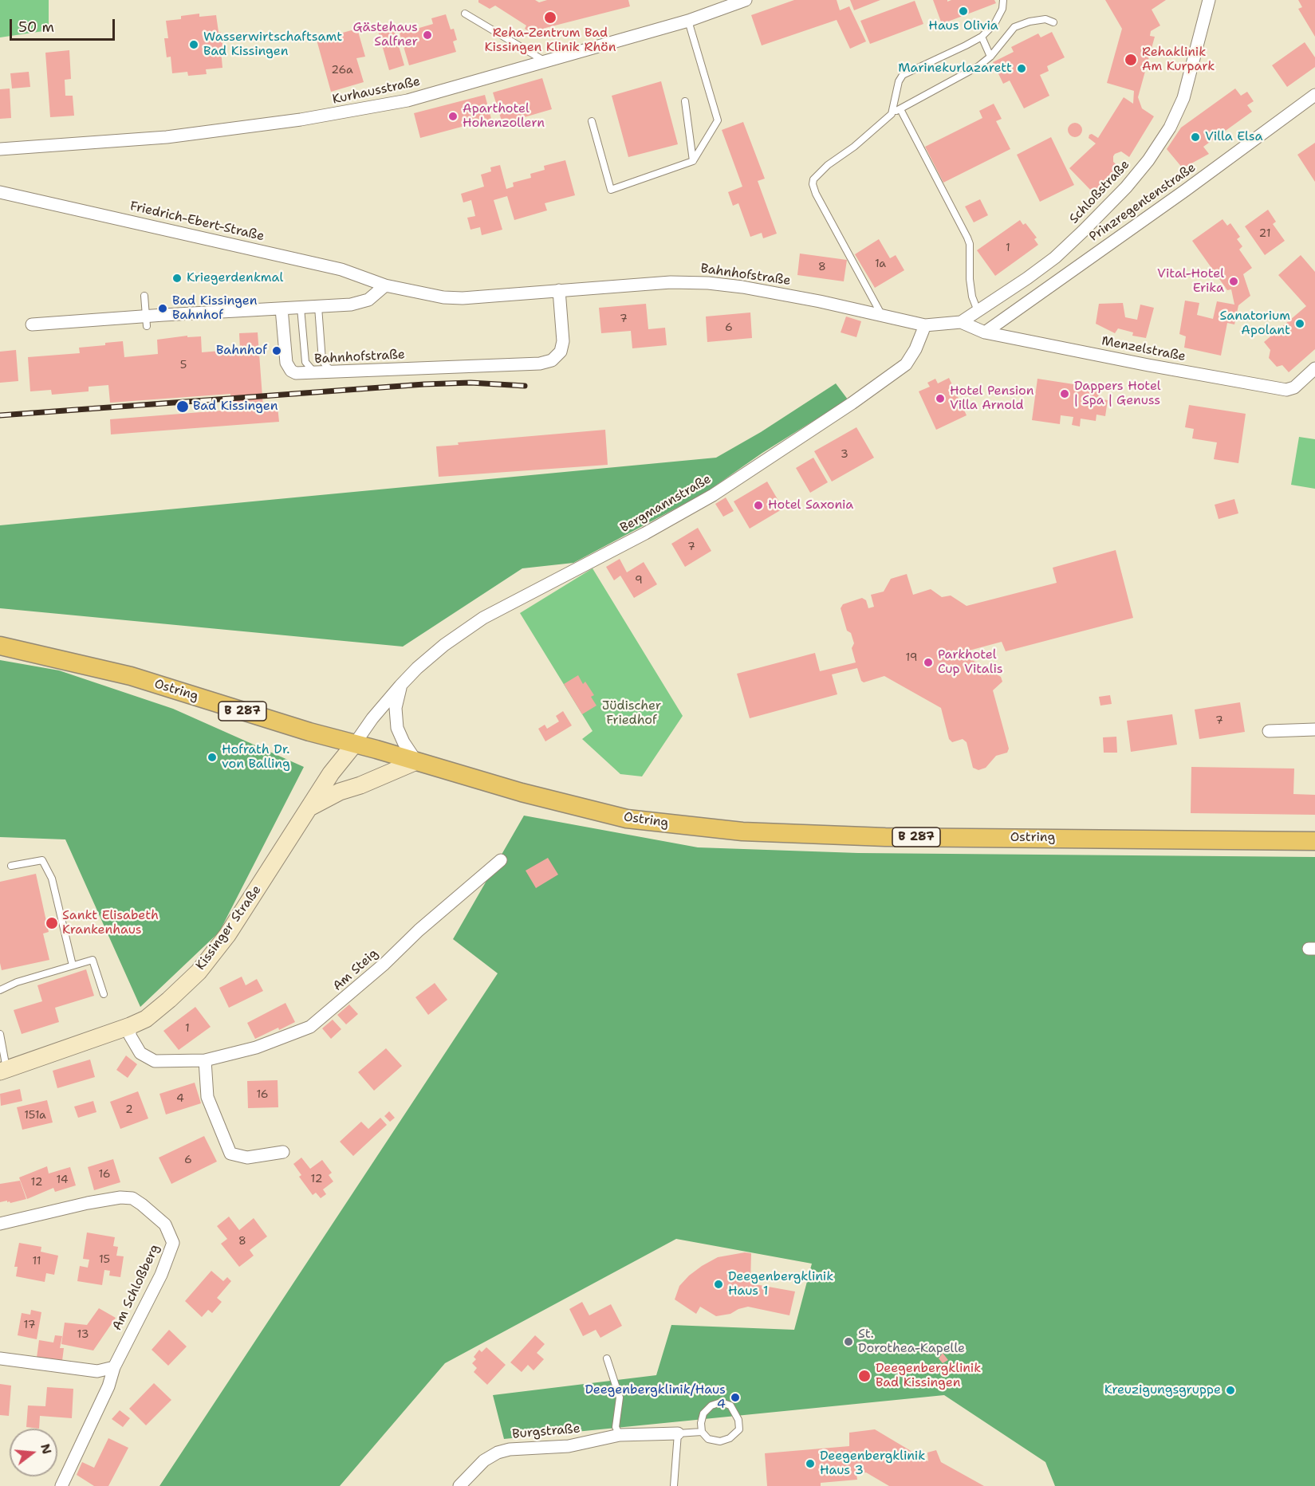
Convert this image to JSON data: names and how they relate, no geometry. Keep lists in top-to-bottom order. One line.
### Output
{"streets":{"main road":["Ostring","B 287"],"street":["Kurhausstraße","Schloßstraße","Prinzregentenstraße","Friedrich-Ebert-Straße","Bahnhofstraße","Menzelstraße","Bergmannstraße","Kissinger Straße","Am Steig","Am Schloßberg","Burgstraße"]},"crossings":[["Schloßstraße","Bahnhofstraße"],["Schloßstraße","Menzelstraße"],["Schloßstraße","Bergmannstraße"],["Prinzregentenstraße","Menzelstraße"],["Friedrich-Ebert-Straße","Bahnhofstraße"],["Bahnhofstraße","Bergmannstraße"],["Bergmannstraße","Ostring"],["Bergmannstraße","Kissinger Straße"],["Ostring","Kissinger Straße"],["Kissinger Straße","Am Steig"]],"parks":["Jüdischer Friedhof"],"places":["Haus Olivia","Reha-Zentrum Bad Kissingen Klinik Rhön","Gästehaus Salfner","Wasserwirtschaftsamt Bad Kissingen","Rehaklinik Am Kurpark","Marinekurlazarett","Aparthotel Hohenzollern","Villa Elsa","Kriegerdenkmal","Vital-Hotel Erika","Bad Kissingen Bahnhof","Sanatorium Apolant","Bahnhof","Dappers Hotel | Spa | Genuss","Hotel Pension Villa Arnold","Bad Kissingen","Hotel Saxonia","Parkhotel Cup Vitalis","Hofrath Dr. von Balling","Sankt Elisabeth Krankenhaus","Deegenbergklinik Haus 1","St. Dorothea-Kapelle","Deegenbergklinik Bad Kissingen","Kreuzigungsgruppe","Deegenbergklinik/Haus 4","Deegenbergklinik Haus 3"],"house_numbers":["26a","21","1","1a","8","7","6","5","3","7","9","19","7","1","16","4","2","151a","6","16","12","14","12","8","15","11","17","13"],"scale_bar":"50 m","north":"right"}
